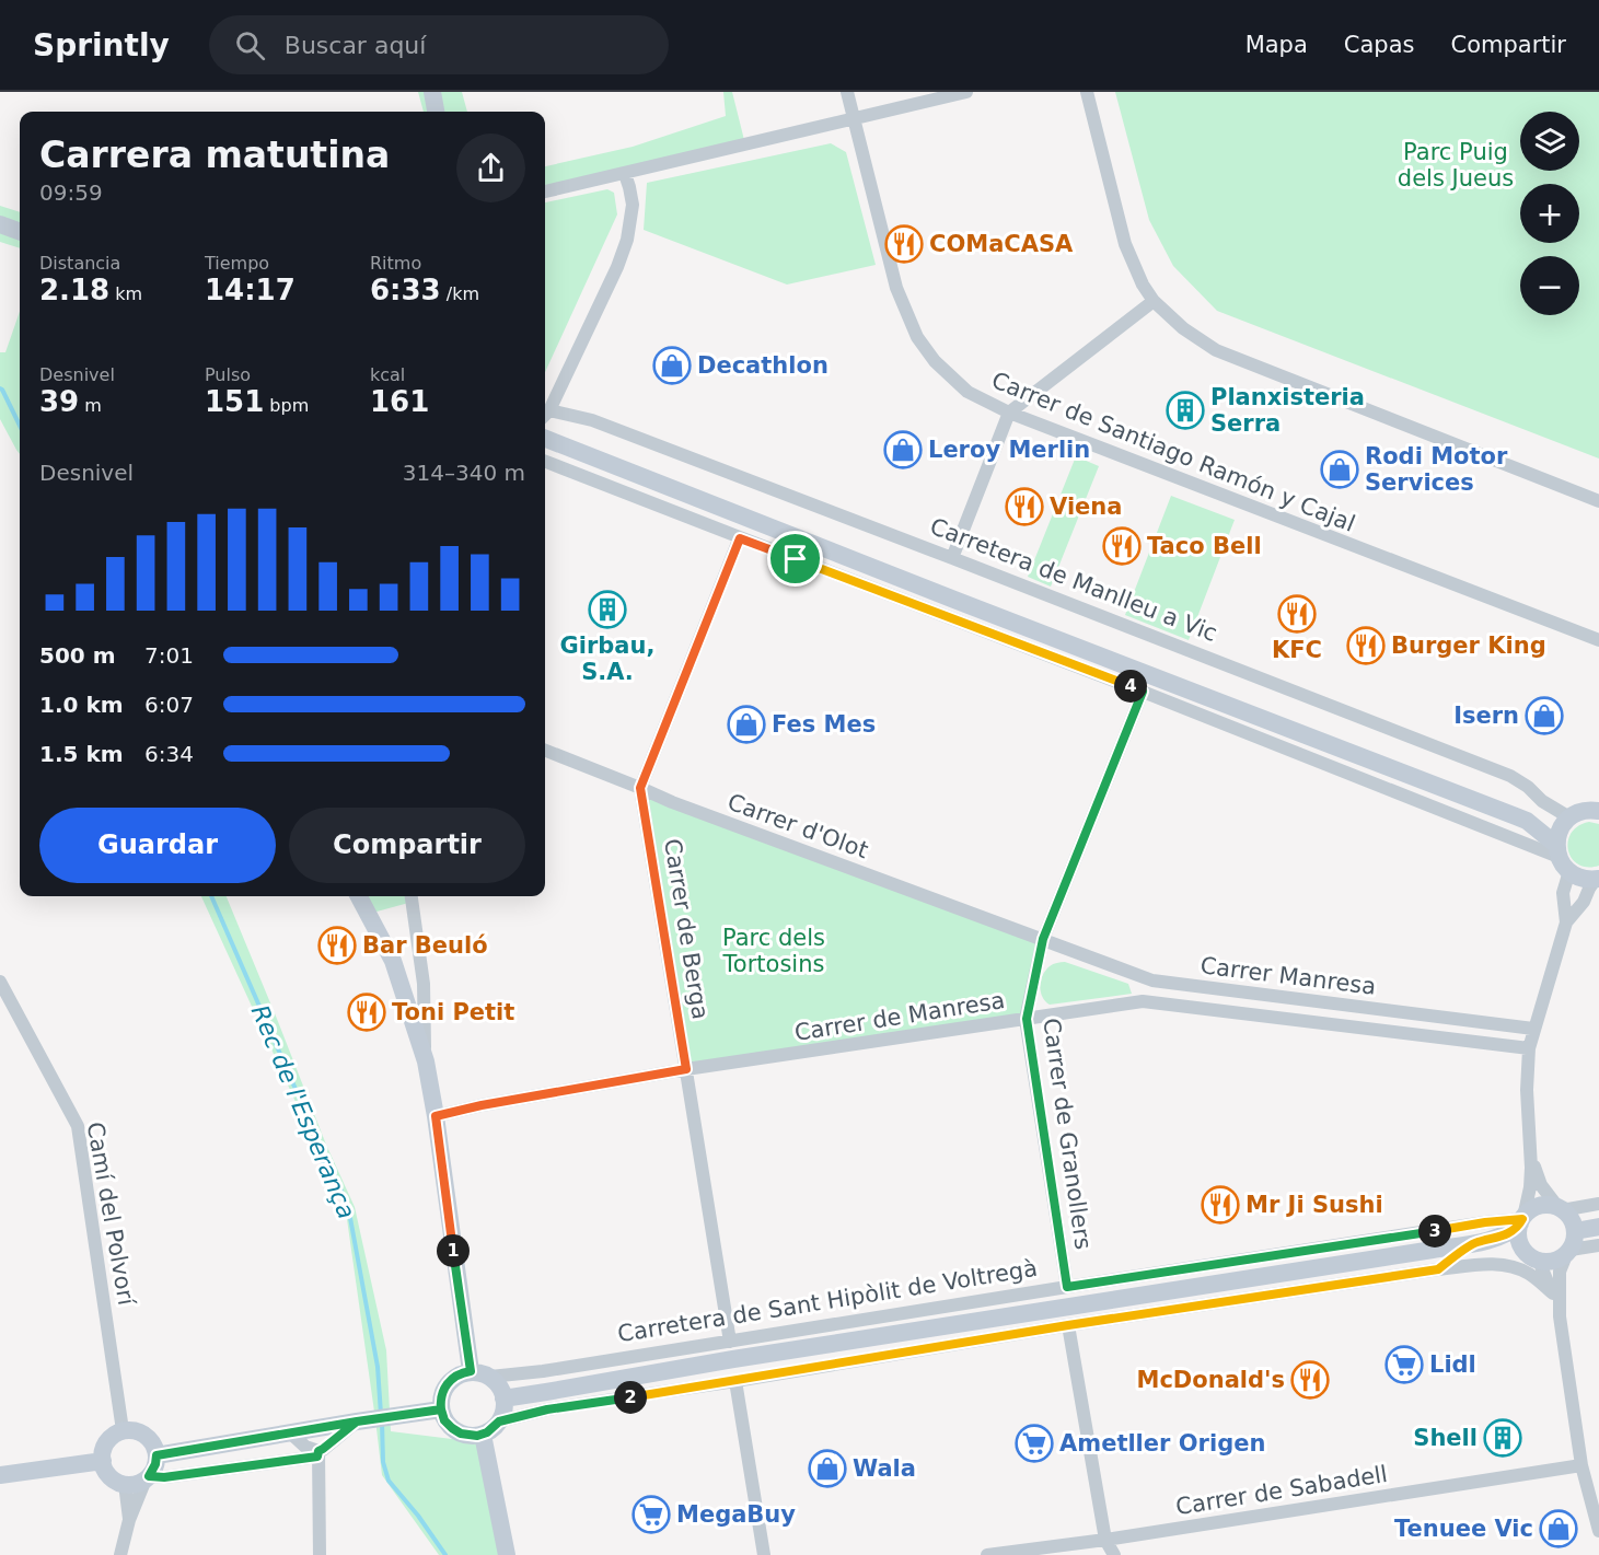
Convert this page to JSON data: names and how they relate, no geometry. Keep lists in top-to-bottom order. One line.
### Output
{"streets":{"street":["Carrer de Santiago Ramón y Cajal","Carretera de Manlleu a Vic","Carrer d'Olot","Carrer de Berga","Carrer Manresa","Carrer de Manresa","Carrer de Granollers","Camí del Polvorí","Carretera de Sant Hipòlit de Voltregà","Carrer de Sabadell"]},"crossings":[["Carrer d'Olot","Carrer de Berga"],["Carrer d'Olot","Carrer Manresa"],["Carrer d'Olot","Carrer de Granollers"],["Carrer de Berga","Carrer de Manresa"],["Carrer de Berga","Carretera de Sant Hipòlit de Voltregà"],["Carrer Manresa","Carrer de Granollers"],["Carrer de Manresa","Carrer de Granollers"],["Carrer de Granollers","Carretera de Sant Hipòlit de Voltregà"]],"water":["Rec de l'Esperança"],"parks":["Parc Puig dels Jueus","Parc dels Tortosins"],"places":{"restaurant":["COMaCASA","Viena","Taco Bell","KFC","Burger King","Bar Beuló","Toni Petit","Mr Ji Sushi","McDonald's"],"shop":["Decathlon","Leroy Merlin","Rodi Motor Services","Isern","Fes Mes","Wala","Tenuee Vic"],"building":["Planxisteria Serra","Girbau, S.A.","Shell"],"supermarket":["Lidl","Ametller Origen","MegaBuy"]},"page":{"header":"Sprintly","search":"Buscar aquí","nav":["Mapa","Capas","Compartir"],"map_buttons":["+","−"],"heading":["Carrera matutina","09:59"],"stats":[["Distancia","2.18 km"],["Tiempo","14:17"],["Ritmo","6:33 /km"],["Desnivel","39 m"],["Pulso","151 bpm"],["kcal","161"]],"chart":["Desnivel","314–340 m"],"list":[{"name":"500 m","note":"7:01"},{"name":"1.0 km","note":"6:07"},{"name":"1.5 km","note":"6:34"}],"pins":["4","3","1","2"],"buttons":["Guardar","Compartir"]}}
